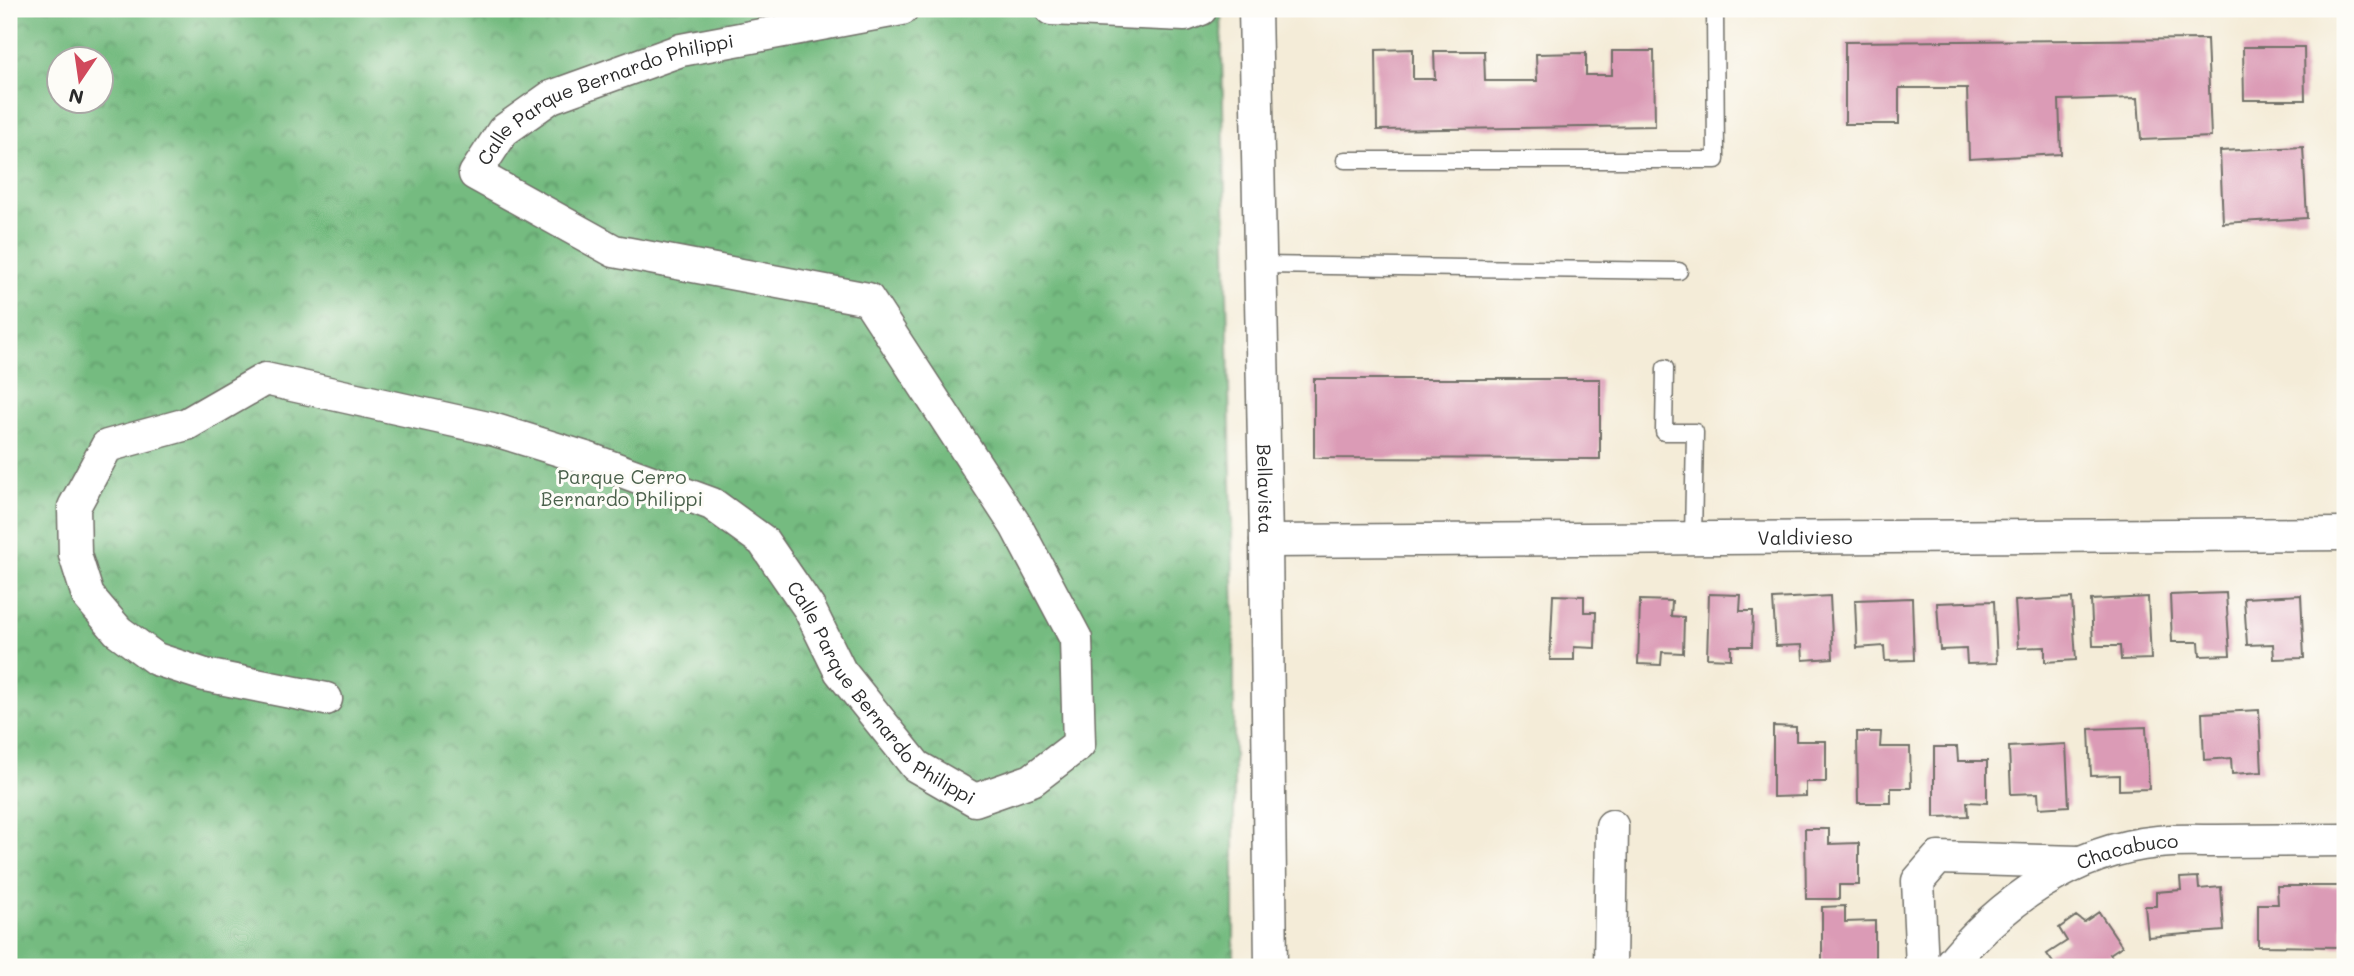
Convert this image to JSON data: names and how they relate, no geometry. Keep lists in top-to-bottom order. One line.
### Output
{"streets":{"street":["Calle Parque Bernardo Philippi","Bellavista","Valdivieso","Chacabuco"]},"crossings":[["Bellavista","Valdivieso"]],"parks":["Parque Cerro Bernardo Philippi"],"north":"bottom"}
